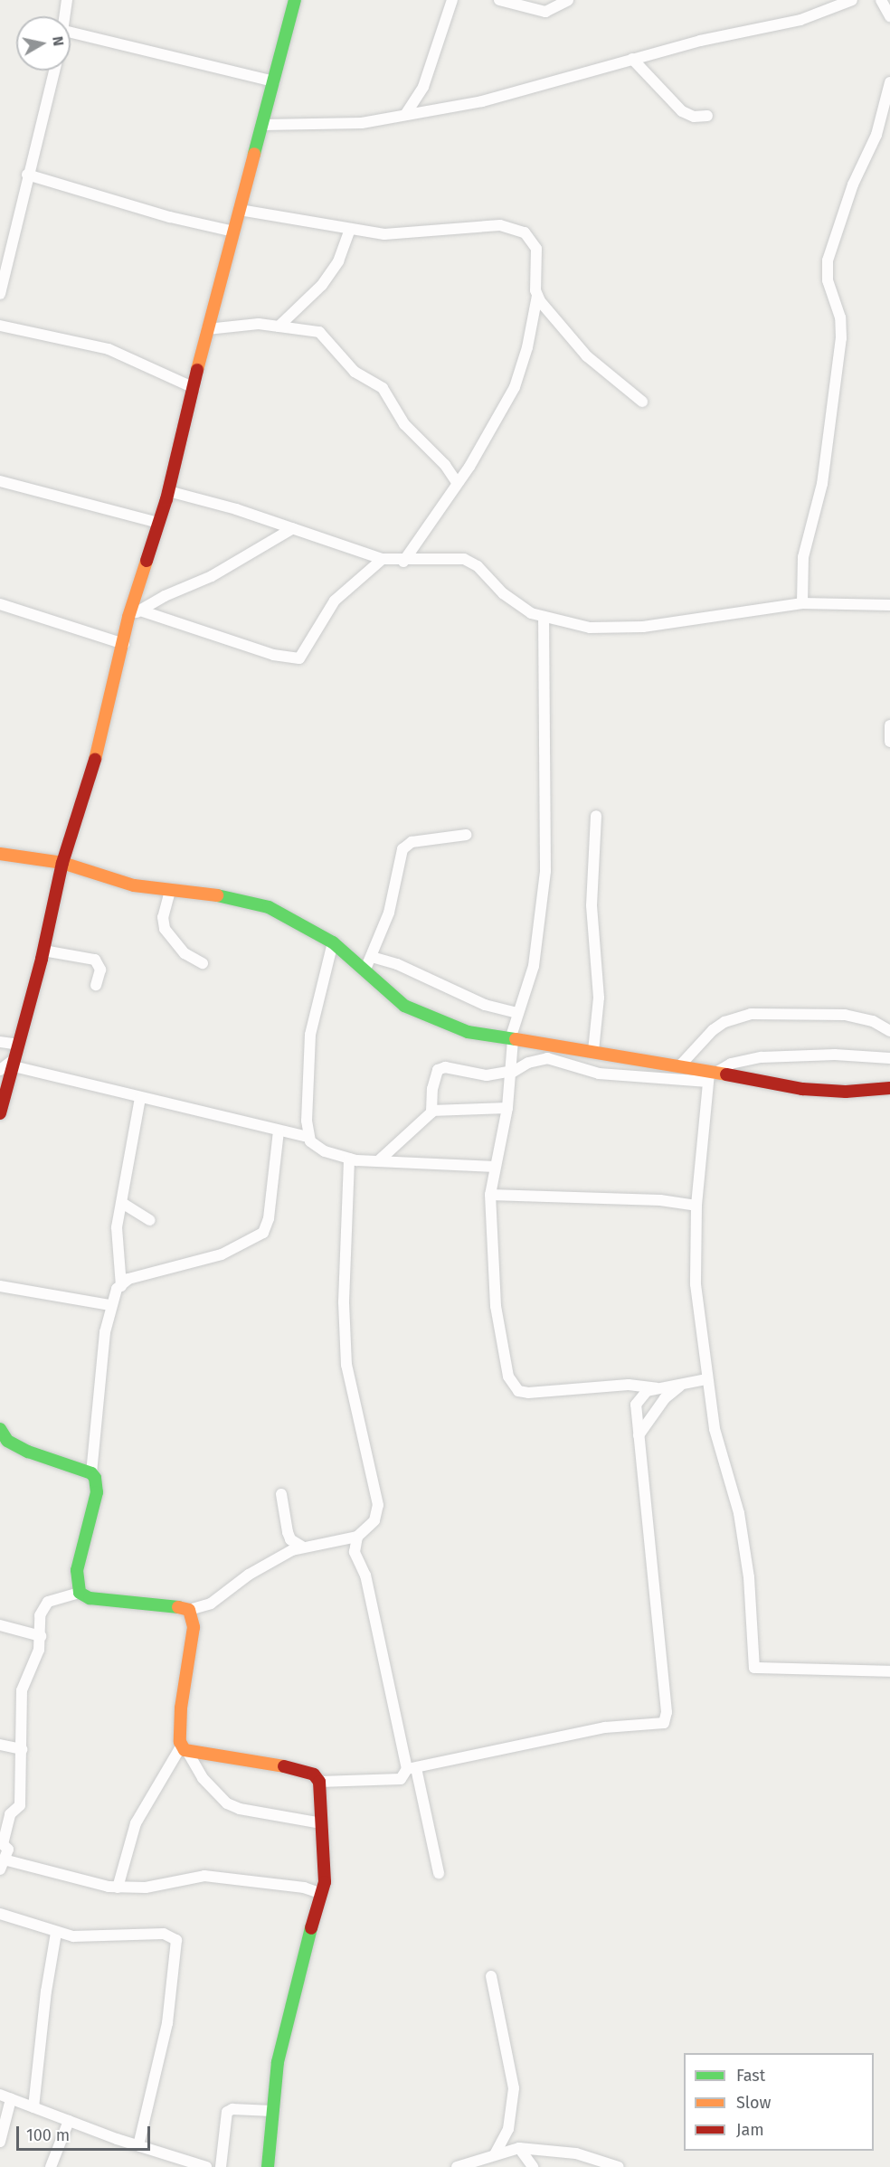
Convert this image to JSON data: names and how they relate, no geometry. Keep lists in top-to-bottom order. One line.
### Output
{"legend":["Fast","Slow","Jam"],"scale_bar":"100 m","north":"right"}
